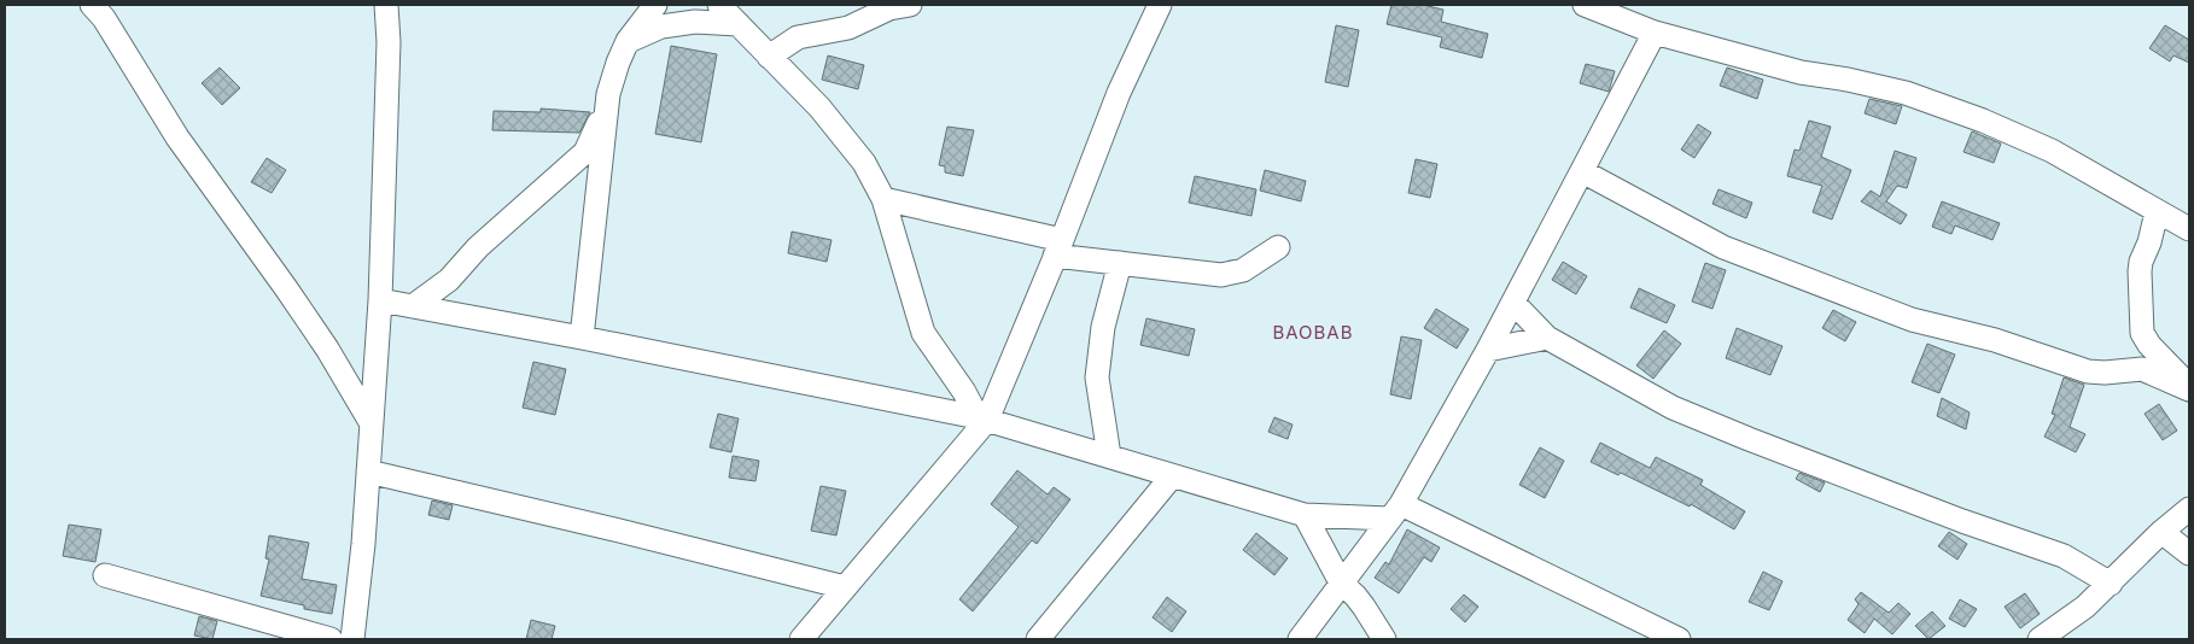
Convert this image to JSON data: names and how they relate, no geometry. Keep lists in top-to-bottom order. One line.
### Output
{"districts":["BAOBAB"]}
